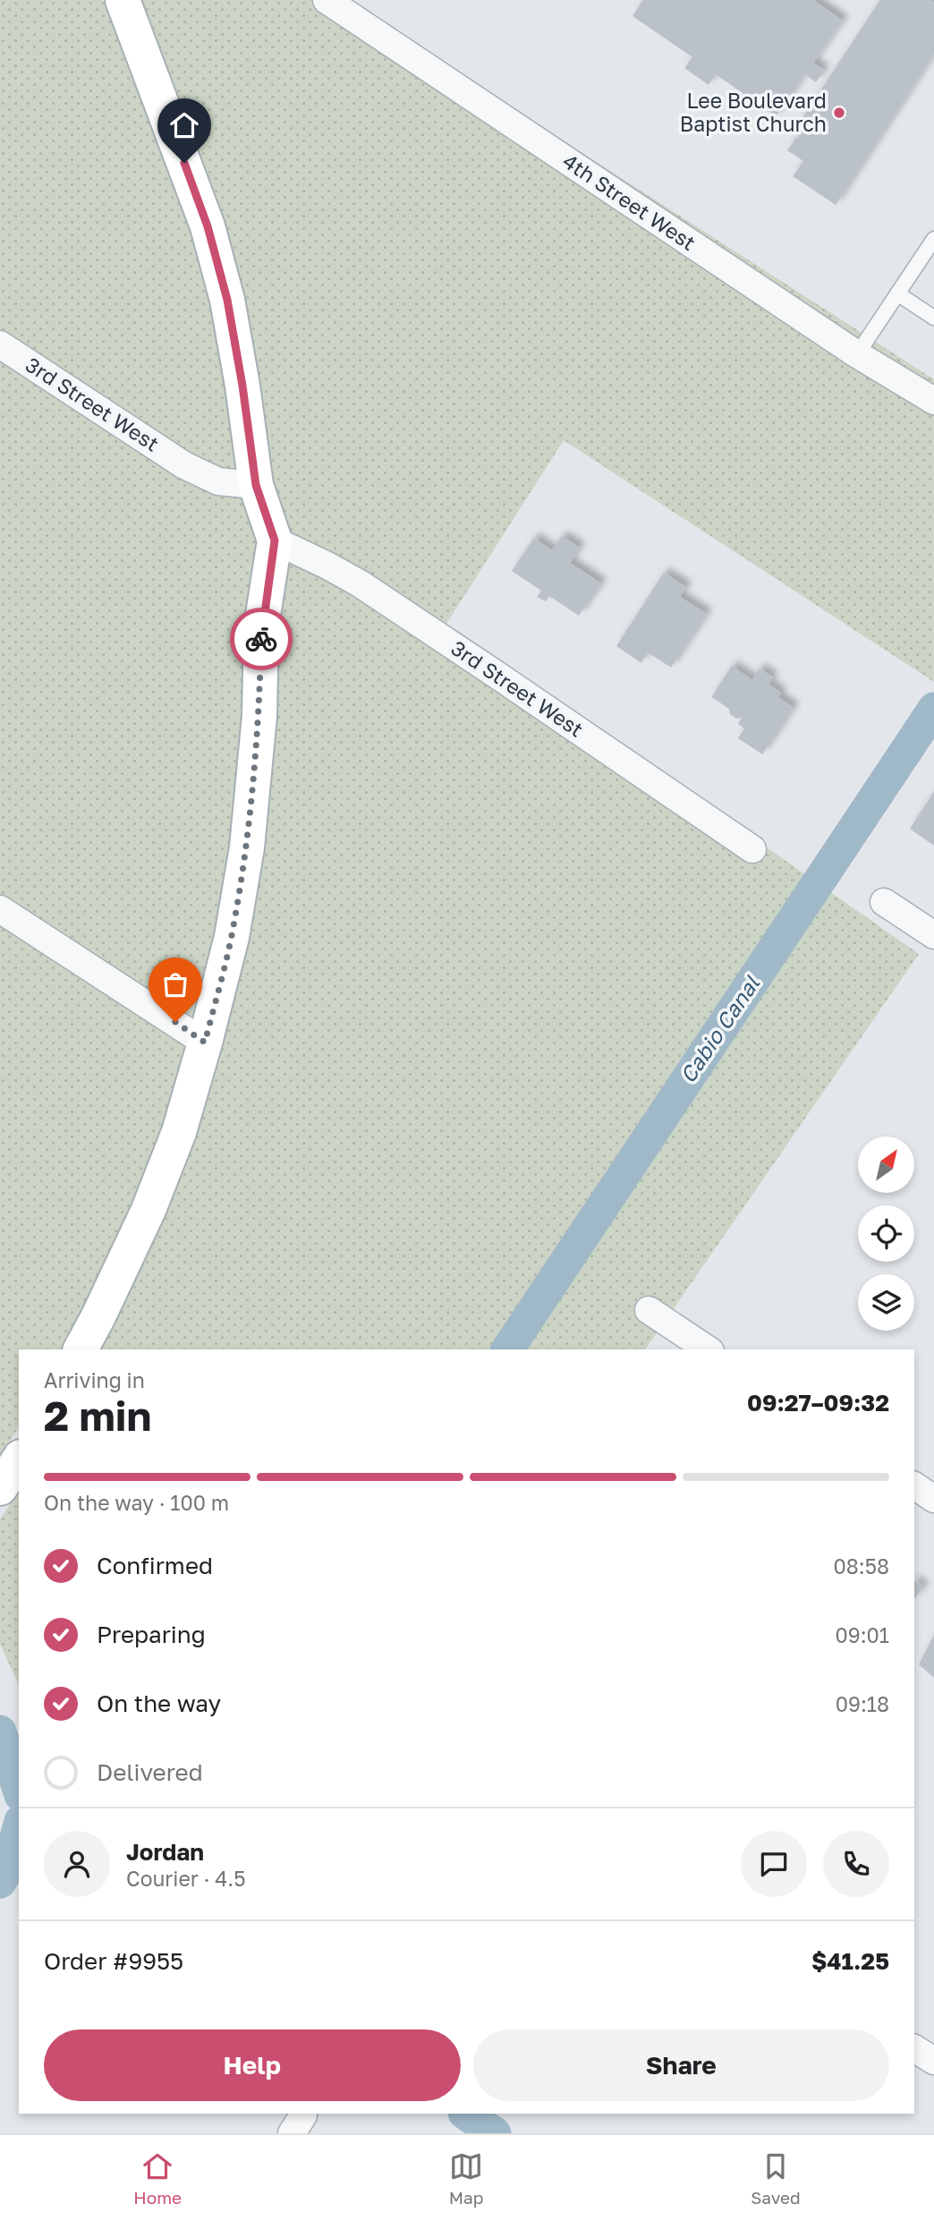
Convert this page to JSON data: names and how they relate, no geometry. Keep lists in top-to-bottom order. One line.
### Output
{"streets":{"street":["4th Street West","3rd Street West"]},"water":["Cabio Canal"],"places":["Lee Boulevard Baptist Church"],"north":"top right","page":{"heading":["2 min","Arriving in","09:27–09:32"],"panel":["Jordan","Courier · 4.5","Order #9955","$41.25"],"bar":"On the way · 100 m","list":[["Confirmed","08:58"],["Preparing","09:01"],["On the way","09:18"],"Delivered"],"buttons":["Help","Share"],"tabs":["Home","Map","Saved"]}}
